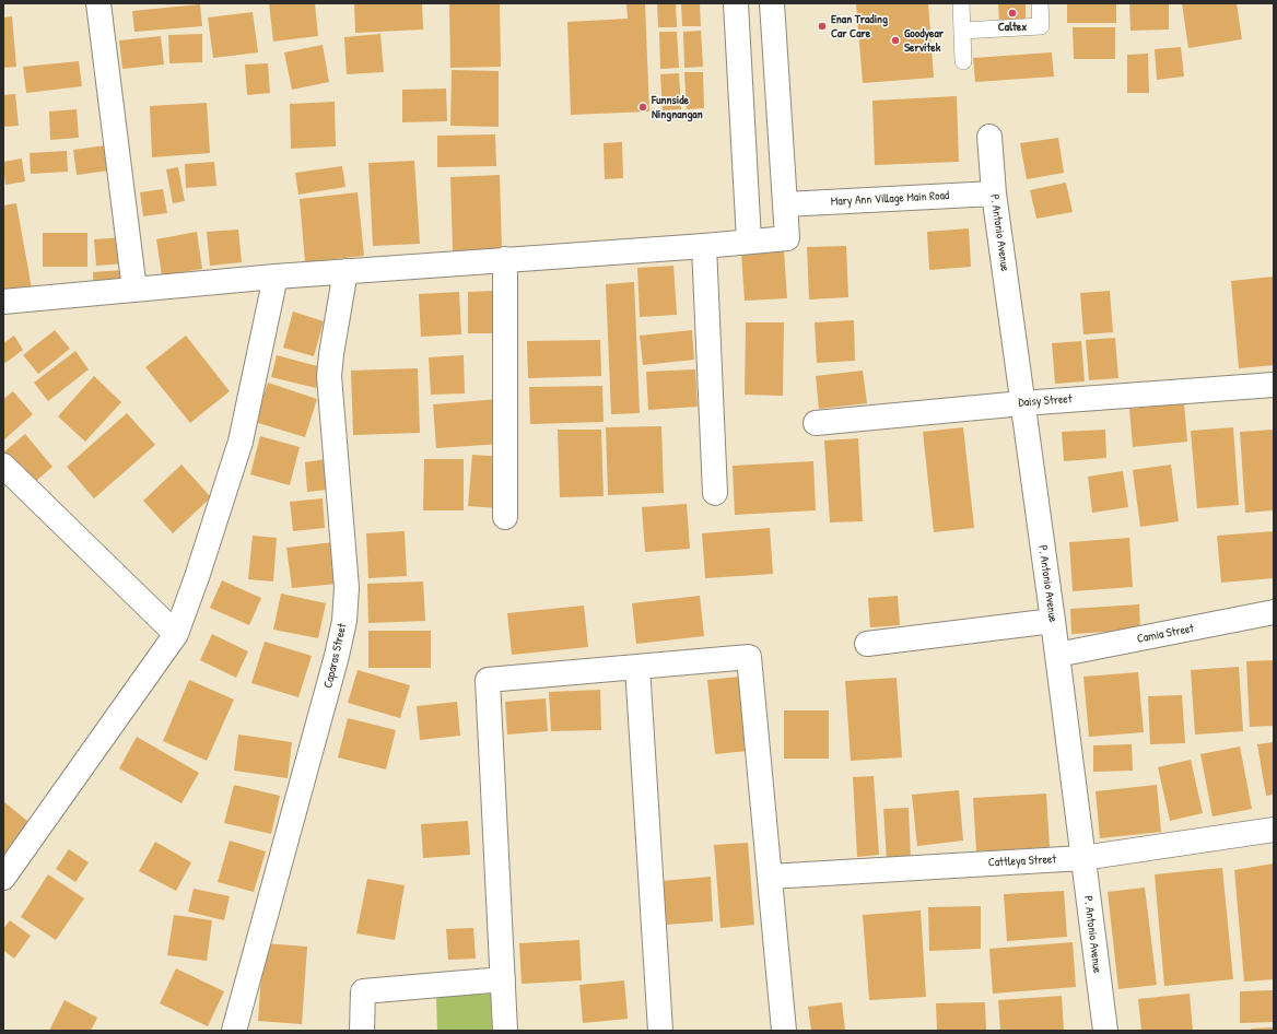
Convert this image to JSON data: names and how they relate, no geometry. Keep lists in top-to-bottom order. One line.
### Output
{"streets":{"street":["Mary Ann Village Main Road","P. Antonio Avenue","Daisy Street","Camia Street","Caparas Street","Cattleya Street"]},"crossings":[["Mary Ann Village Main Road","P. Antonio Avenue"],["P. Antonio Avenue","Daisy Street"],["P. Antonio Avenue","Camia Street"],["P. Antonio Avenue","Cattleya Street"]],"places":["Caltex","Enan Trading Car Care","Goodyear Servitek","Funnside Ningnangan"]}
